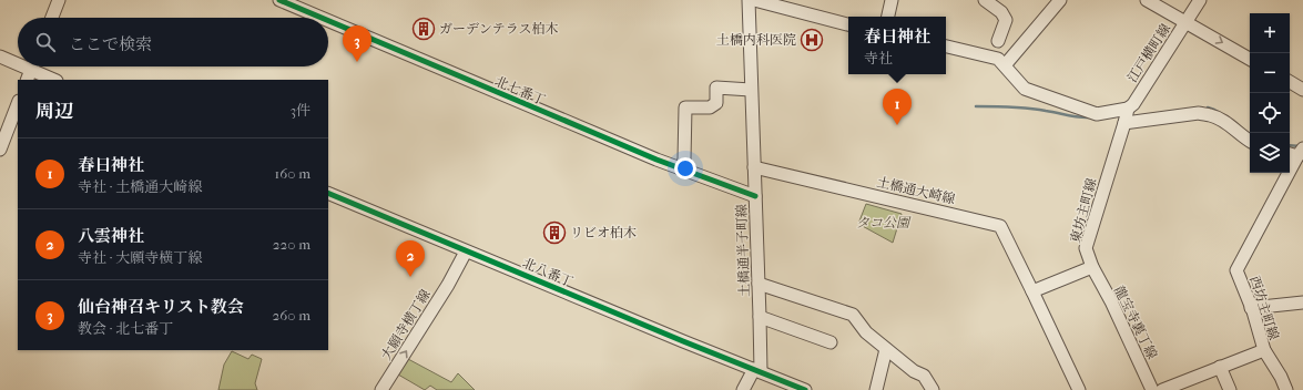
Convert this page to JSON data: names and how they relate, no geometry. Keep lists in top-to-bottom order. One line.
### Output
{"streets":{"street":["江戸横町線","北七番丁","土橋通大崎線","東坊主町線","土橋通半子町線","北八番丁","西坊主町線","龍宝寺裏丁線","大願寺横丁線"]},"crossings":[["江戸横町線","東坊主町線"],["北七番丁","土橋通半子町線"],["土橋通大崎線","土橋通半子町線"],["東坊主町線","龍宝寺裏丁線"],["土橋通半子町線","北八番丁"],["北八番丁","大願寺横丁線"]],"one_way":["大願寺横丁線"],"parks":["タコ公園"],"places":{"building":["ガーデンテラス柏木","リビオ柏木"],"hospital":["土橋内科医院"]},"page":{"map_buttons":["+","−"],"popup":["春日神社","寺社"],"search":"ここで検索","pins":["3","1","2"],"heading":["周辺","3件"],"list":[{"mark":"1","name":"春日神社","note":"寺社 · 土橋通大崎線","value":"160 m"},{"mark":"2","name":"八雲神社","note":"寺社 · 大願寺横丁線","value":"220 m"},{"mark":"3","name":"仙台神召キリスト教会","note":"教会 · 北七番丁","value":"260 m"}]}}
